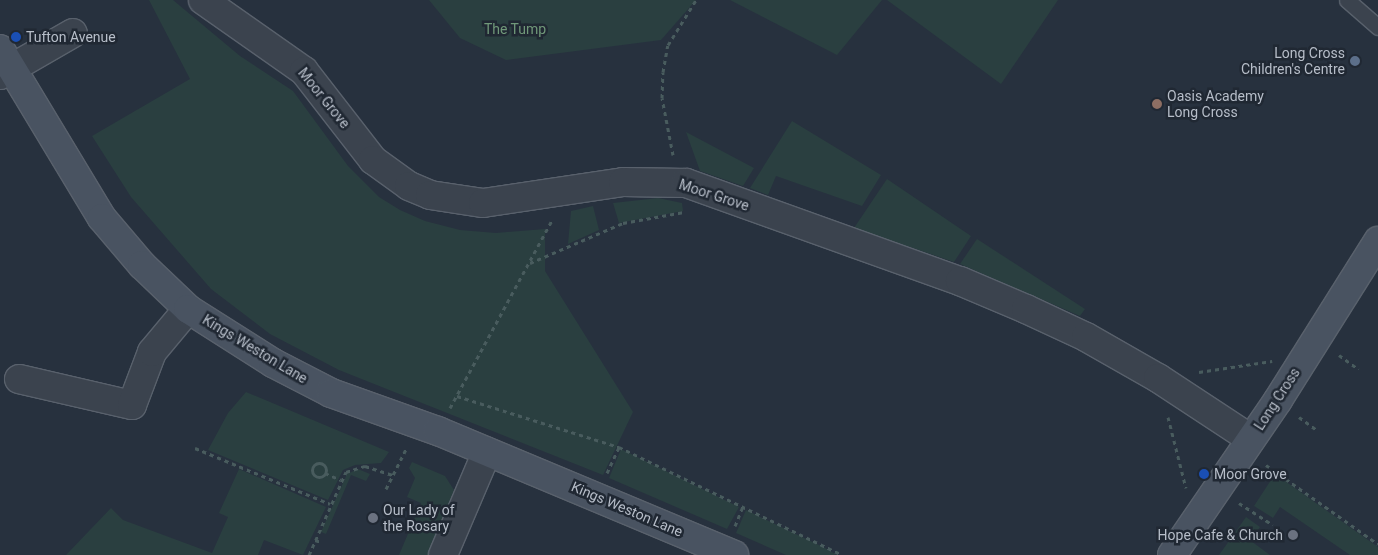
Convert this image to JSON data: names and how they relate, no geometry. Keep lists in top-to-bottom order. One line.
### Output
{"streets":{"street":["Moor Grove","Kings Weston Lane","Long Cross"]},"crossings":[["Moor Grove","Long Cross"]],"parks":["The Tump"],"places":["Tufton Avenue","Long Cross Children's Centre","Oasis Academy Long Cross","Moor Grove","Our Lady of the Rosary","Hope Cafe & Church"]}
